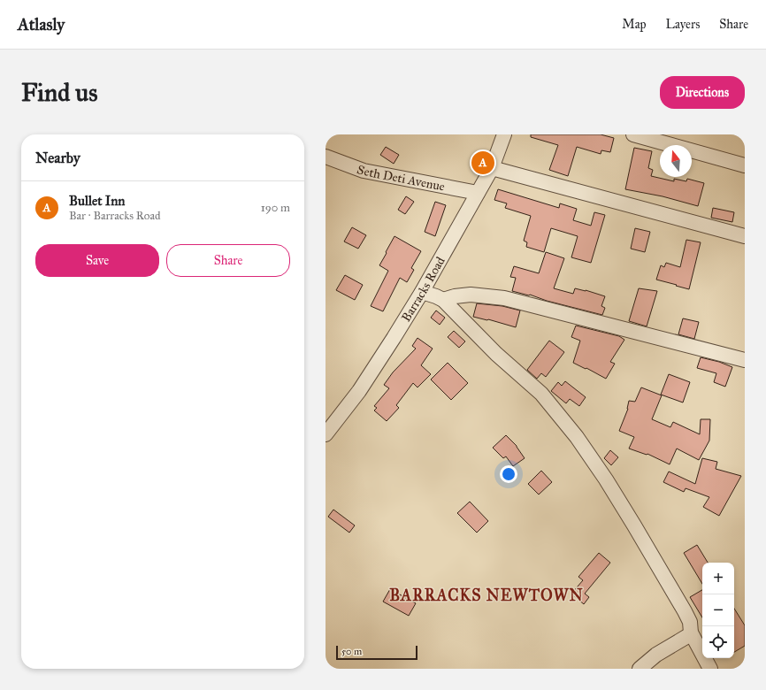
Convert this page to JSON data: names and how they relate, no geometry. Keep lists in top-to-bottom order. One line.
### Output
{"streets":{"street":["Seth Deti Avenue","Barracks Road"]},"crossings":[["Seth Deti Avenue","Barracks Road"]],"districts":["BARRACKS NEWTOWN"],"scale_bar":"50 m","north":"top","page":{"header":"Atlasly","nav":["Map","Layers","Share"],"buttons":["Directions",["Save","Share"]],"title":"Find us","heading":"Nearby","pins":"A","list":[{"mark":"A","name":"Bullet Inn","note":"Bar · Barracks Road","value":"190 m"}],"map_buttons":["+","−"],"scale":"50 m"}}
